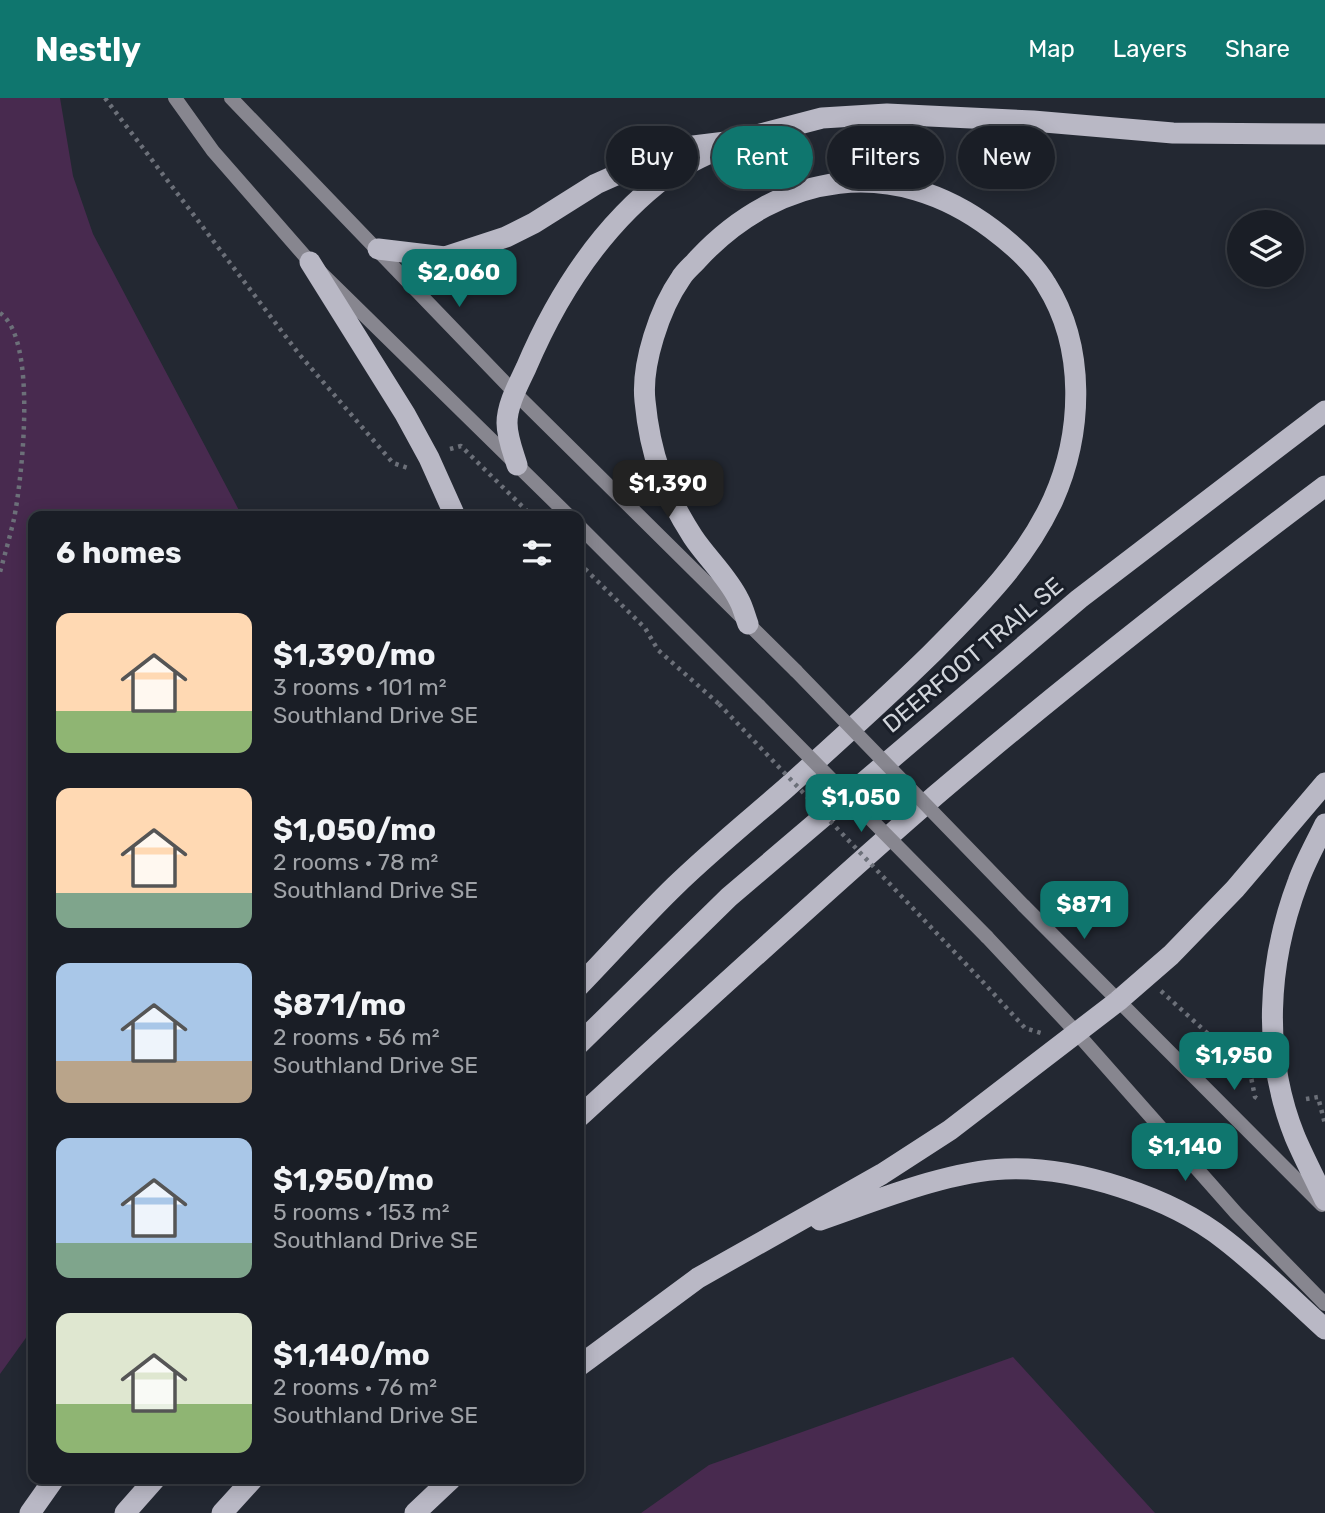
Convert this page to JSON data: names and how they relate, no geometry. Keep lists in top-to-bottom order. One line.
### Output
{"streets":{"highway":["DEERFOOT TRAIL SE"]},"page":{"header":"Nestly","nav":["Map","Layers","Share"],"chip":["Buy","Rent","Filters","New"],"price":["$2,060","$1,390","$1,050","$871","$1,950","$1,140"],"heading":"6 homes","list":[{"name":"$1,390/mo","note":"3 rooms · 101 m² · Southland Drive SE"},{"name":"$1,050/mo","note":"2 rooms · 78 m² · Southland Drive SE"},{"name":"$871/mo","note":"2 rooms · 56 m² · Southland Drive SE"},{"name":"$1,950/mo","note":"5 rooms · 153 m² · Southland Drive SE"},{"name":"$1,140/mo","note":"2 rooms · 76 m² · Southland Drive SE"}]}}
